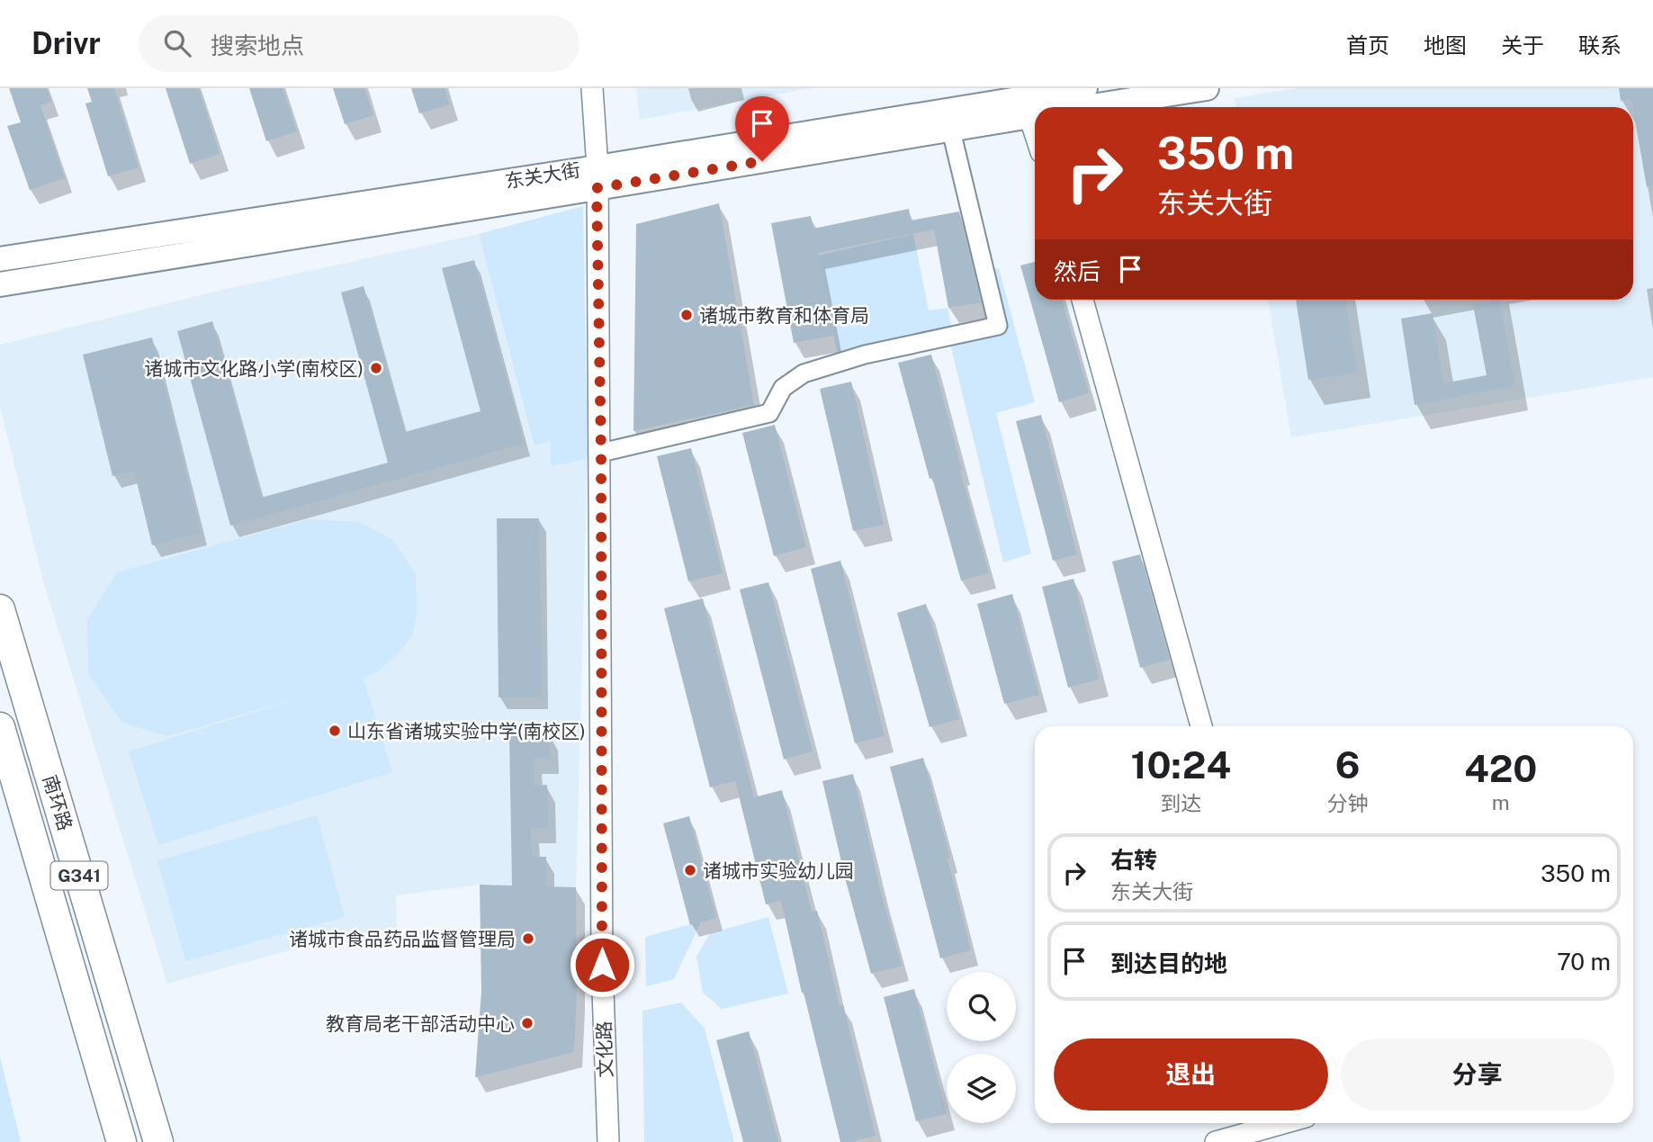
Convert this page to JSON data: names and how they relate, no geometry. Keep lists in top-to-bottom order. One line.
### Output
{"streets":{"highway":["南环路","G341"],"main road":["东关大街"],"street":["文化路"]},"crossings":[["东关大街","文化路"]],"places":["诸城市教育和体育局","诸城市文化路小学(南校区)","山东省诸城实验中学(南校区)","诸城市实验幼儿园","诸城市食品药品监督管理局","教育局老干部活动中心"],"page":{"header":"Drivr","search":"搜索地点","nav":["首页","地图","关于","联系"],"turn":["350 m","东关大街"],"then":"然后","eta":["10:24","到达","6","分钟","420","m"],"list":[{"name":"右转","note":"东关大街","value":"350 m"},{"name":"到达目的地","value":"70 m"}],"buttons":["退出","分享"]}}
